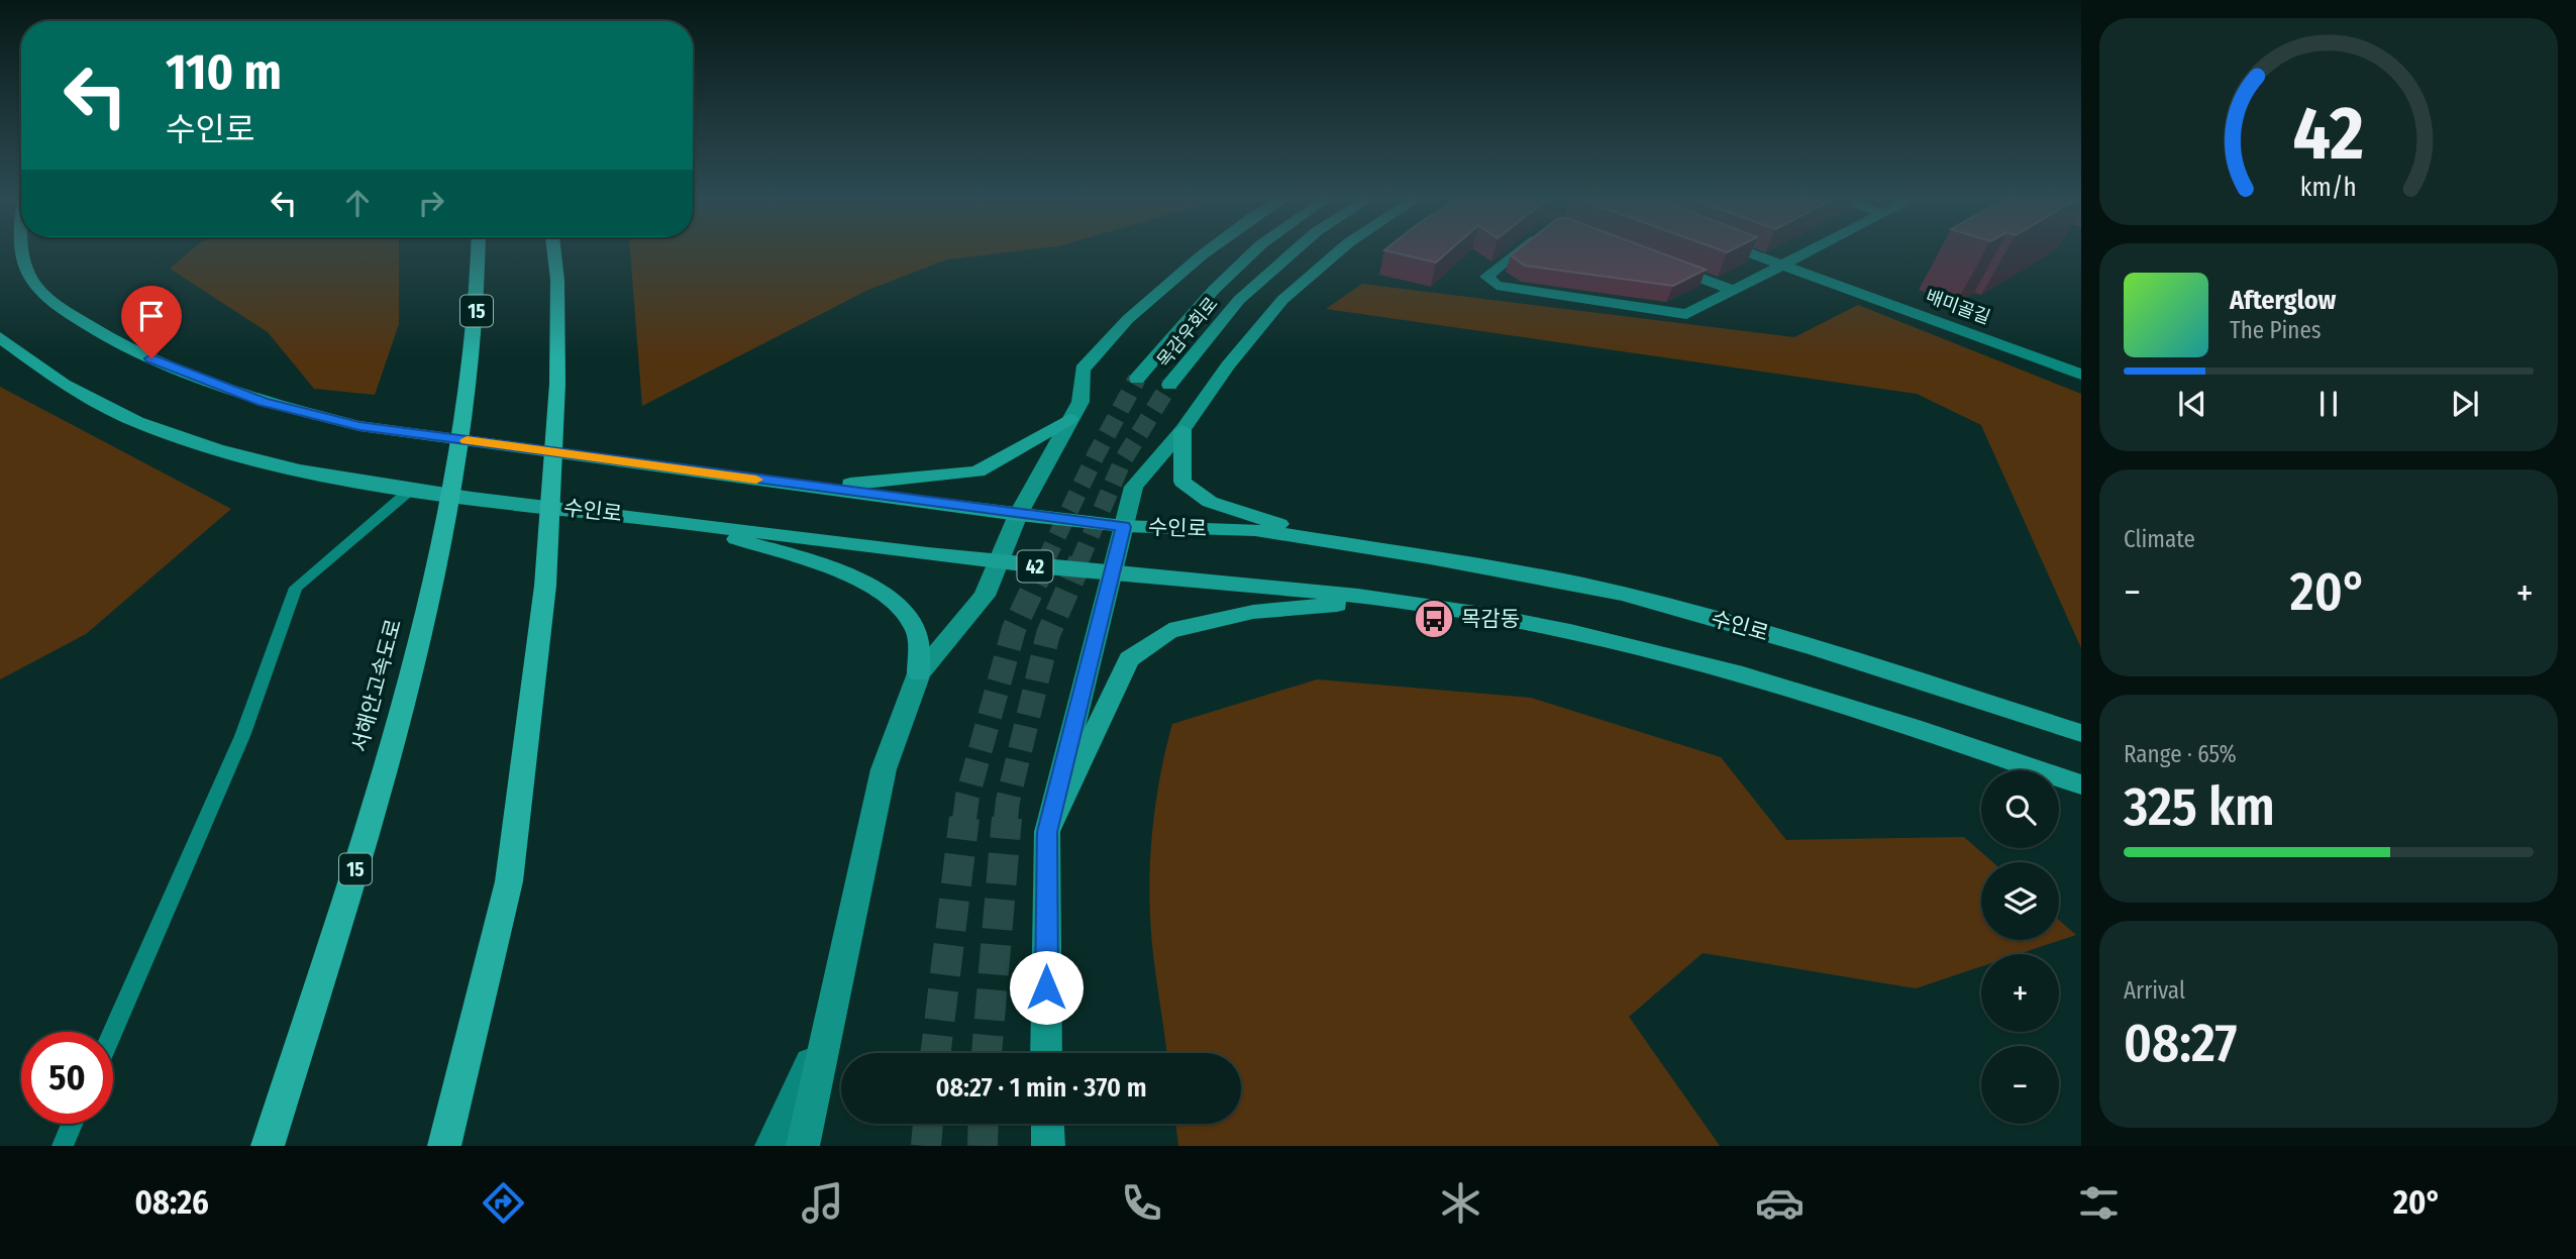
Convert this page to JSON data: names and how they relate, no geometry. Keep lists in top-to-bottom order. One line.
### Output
{"streets":{"highway":["15","서해안고속도로"],"main road":["목감우회로","수인로","42"],"street":["배미골길"]},"places":{"bus stop":["목감동"]},"page":{"turn":["110 m","수인로"],"song":["Afterglow","The Pines"],"tile":["Climate",["Range · 65%","325 km"],["Arrival","08:27"]],"heat":["−","20°","+"],"map_buttons":["+","−"],"limit":"50","trip":"08:27 · 1 min · 370 m","tabs":["08:26","20°"],"gauge":["42","km/h"]}}
